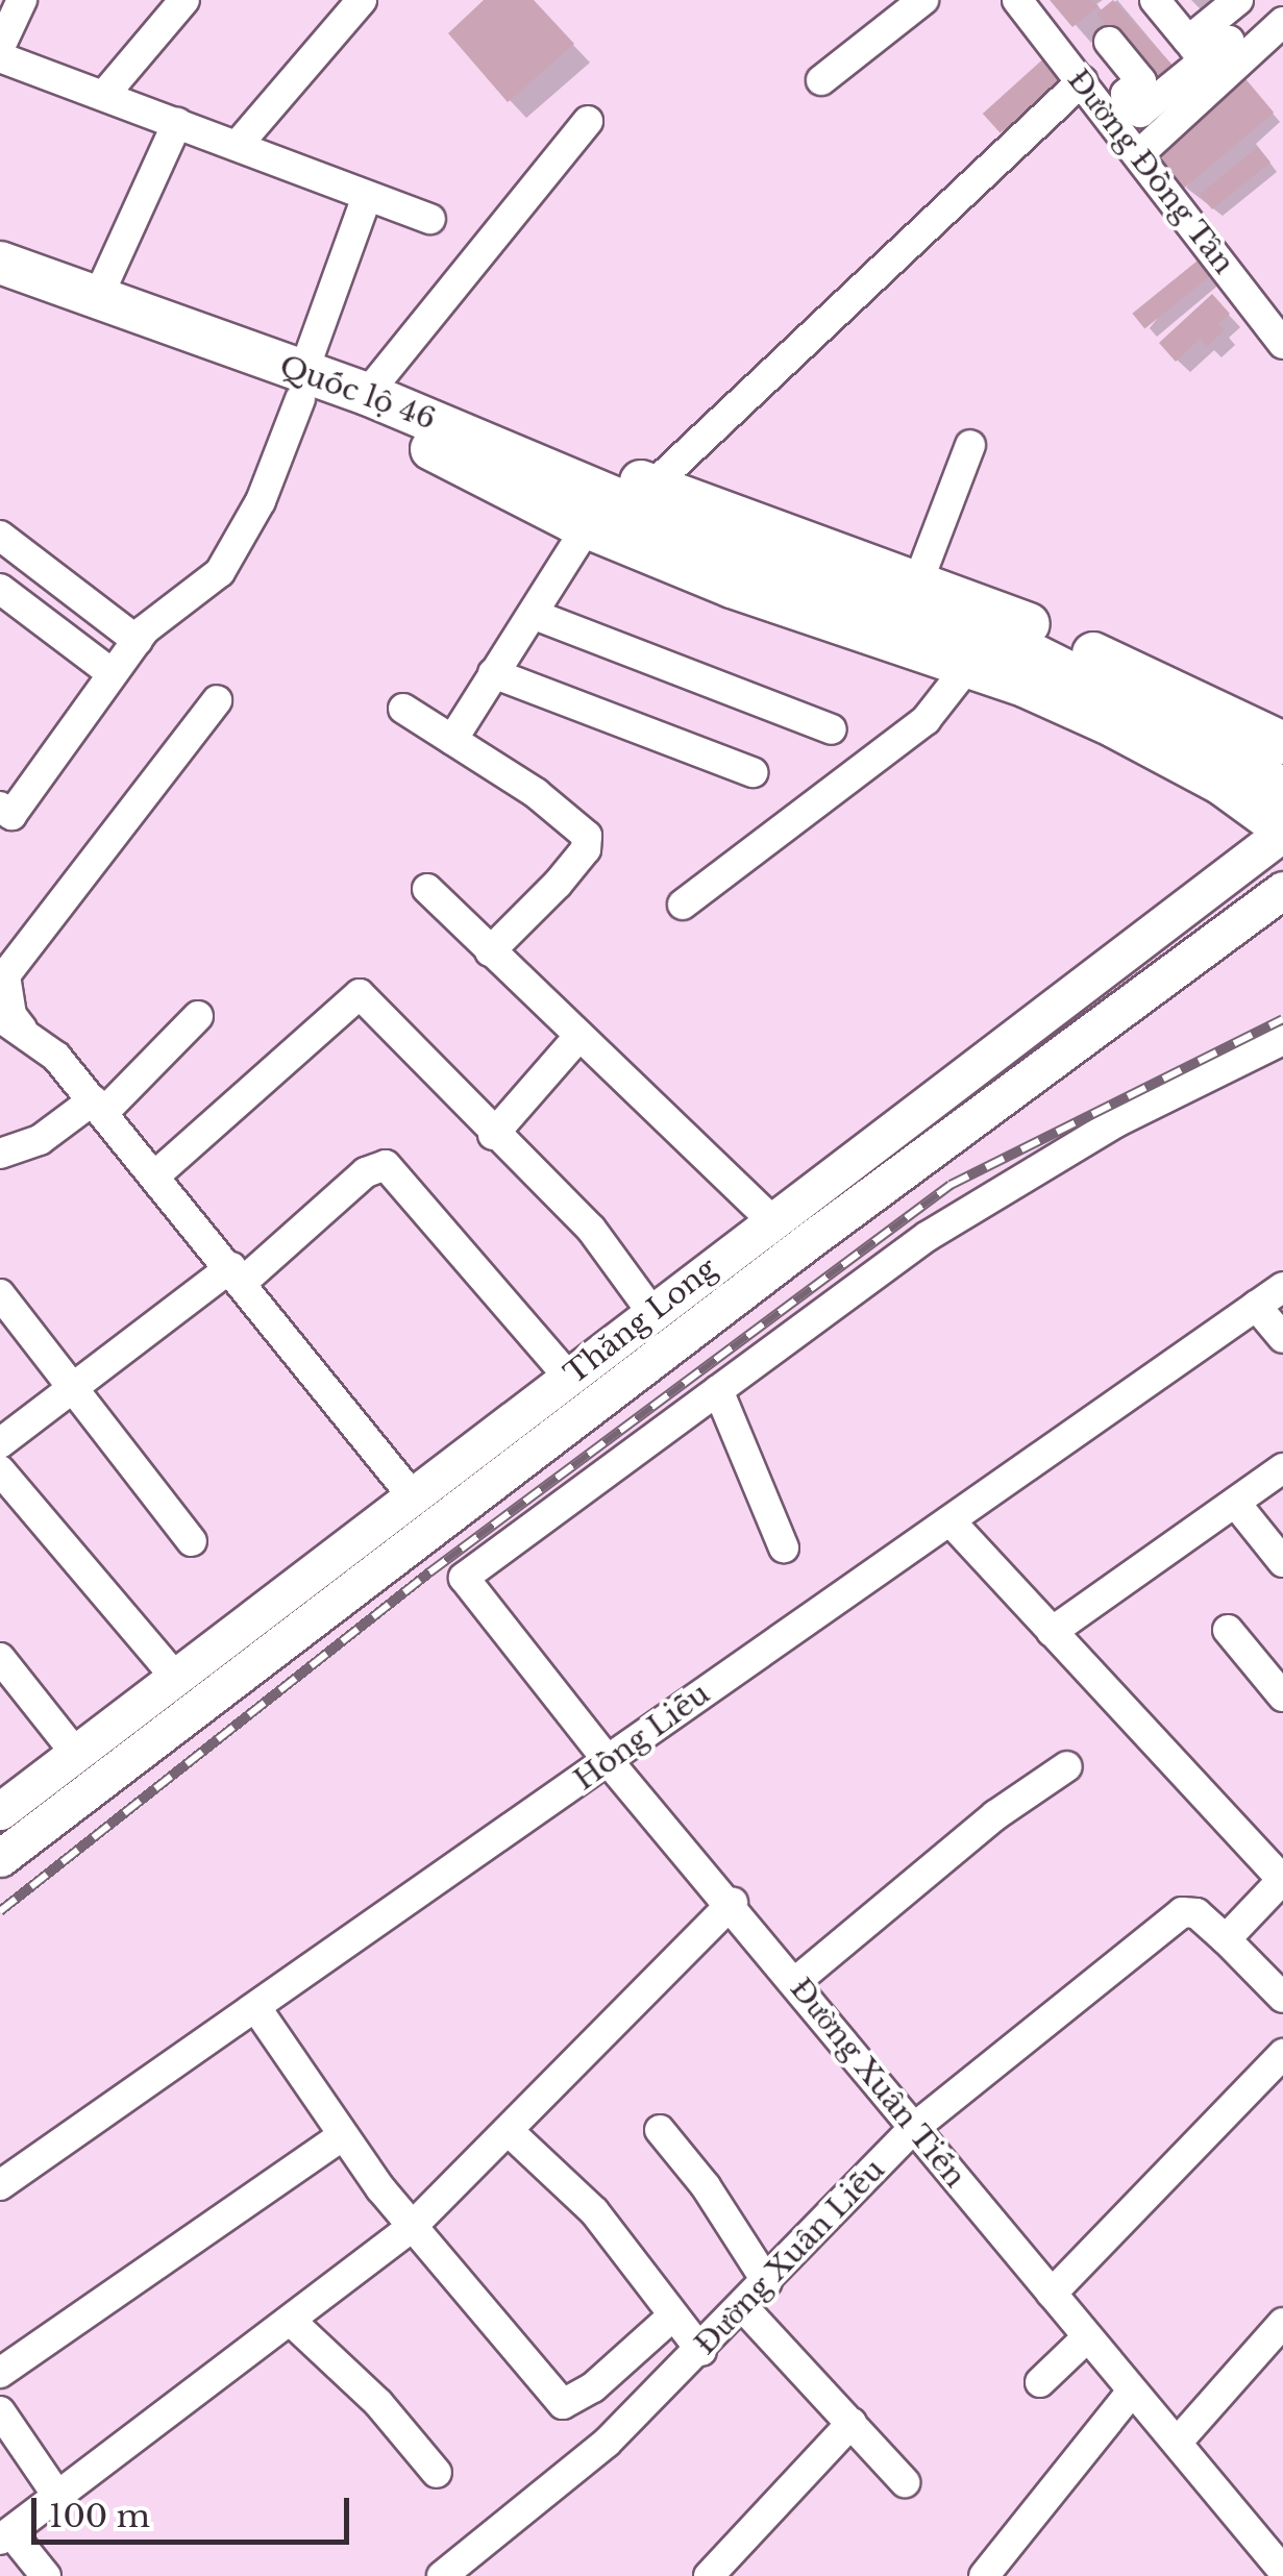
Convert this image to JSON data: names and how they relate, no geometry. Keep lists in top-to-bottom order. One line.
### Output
{"streets":{"highway":["Quốc lộ 46"],"main road":["Thăng Long"],"street":["Đường Đồng Tân","Hồng Liễu","Đường Xuân Tiến","Đường Xuân Liễu"]},"crossings":[["Hồng Liễu","Đường Xuân Tiến"],["Đường Xuân Tiến","Đường Xuân Liễu"]],"scale_bar":"100 m"}
